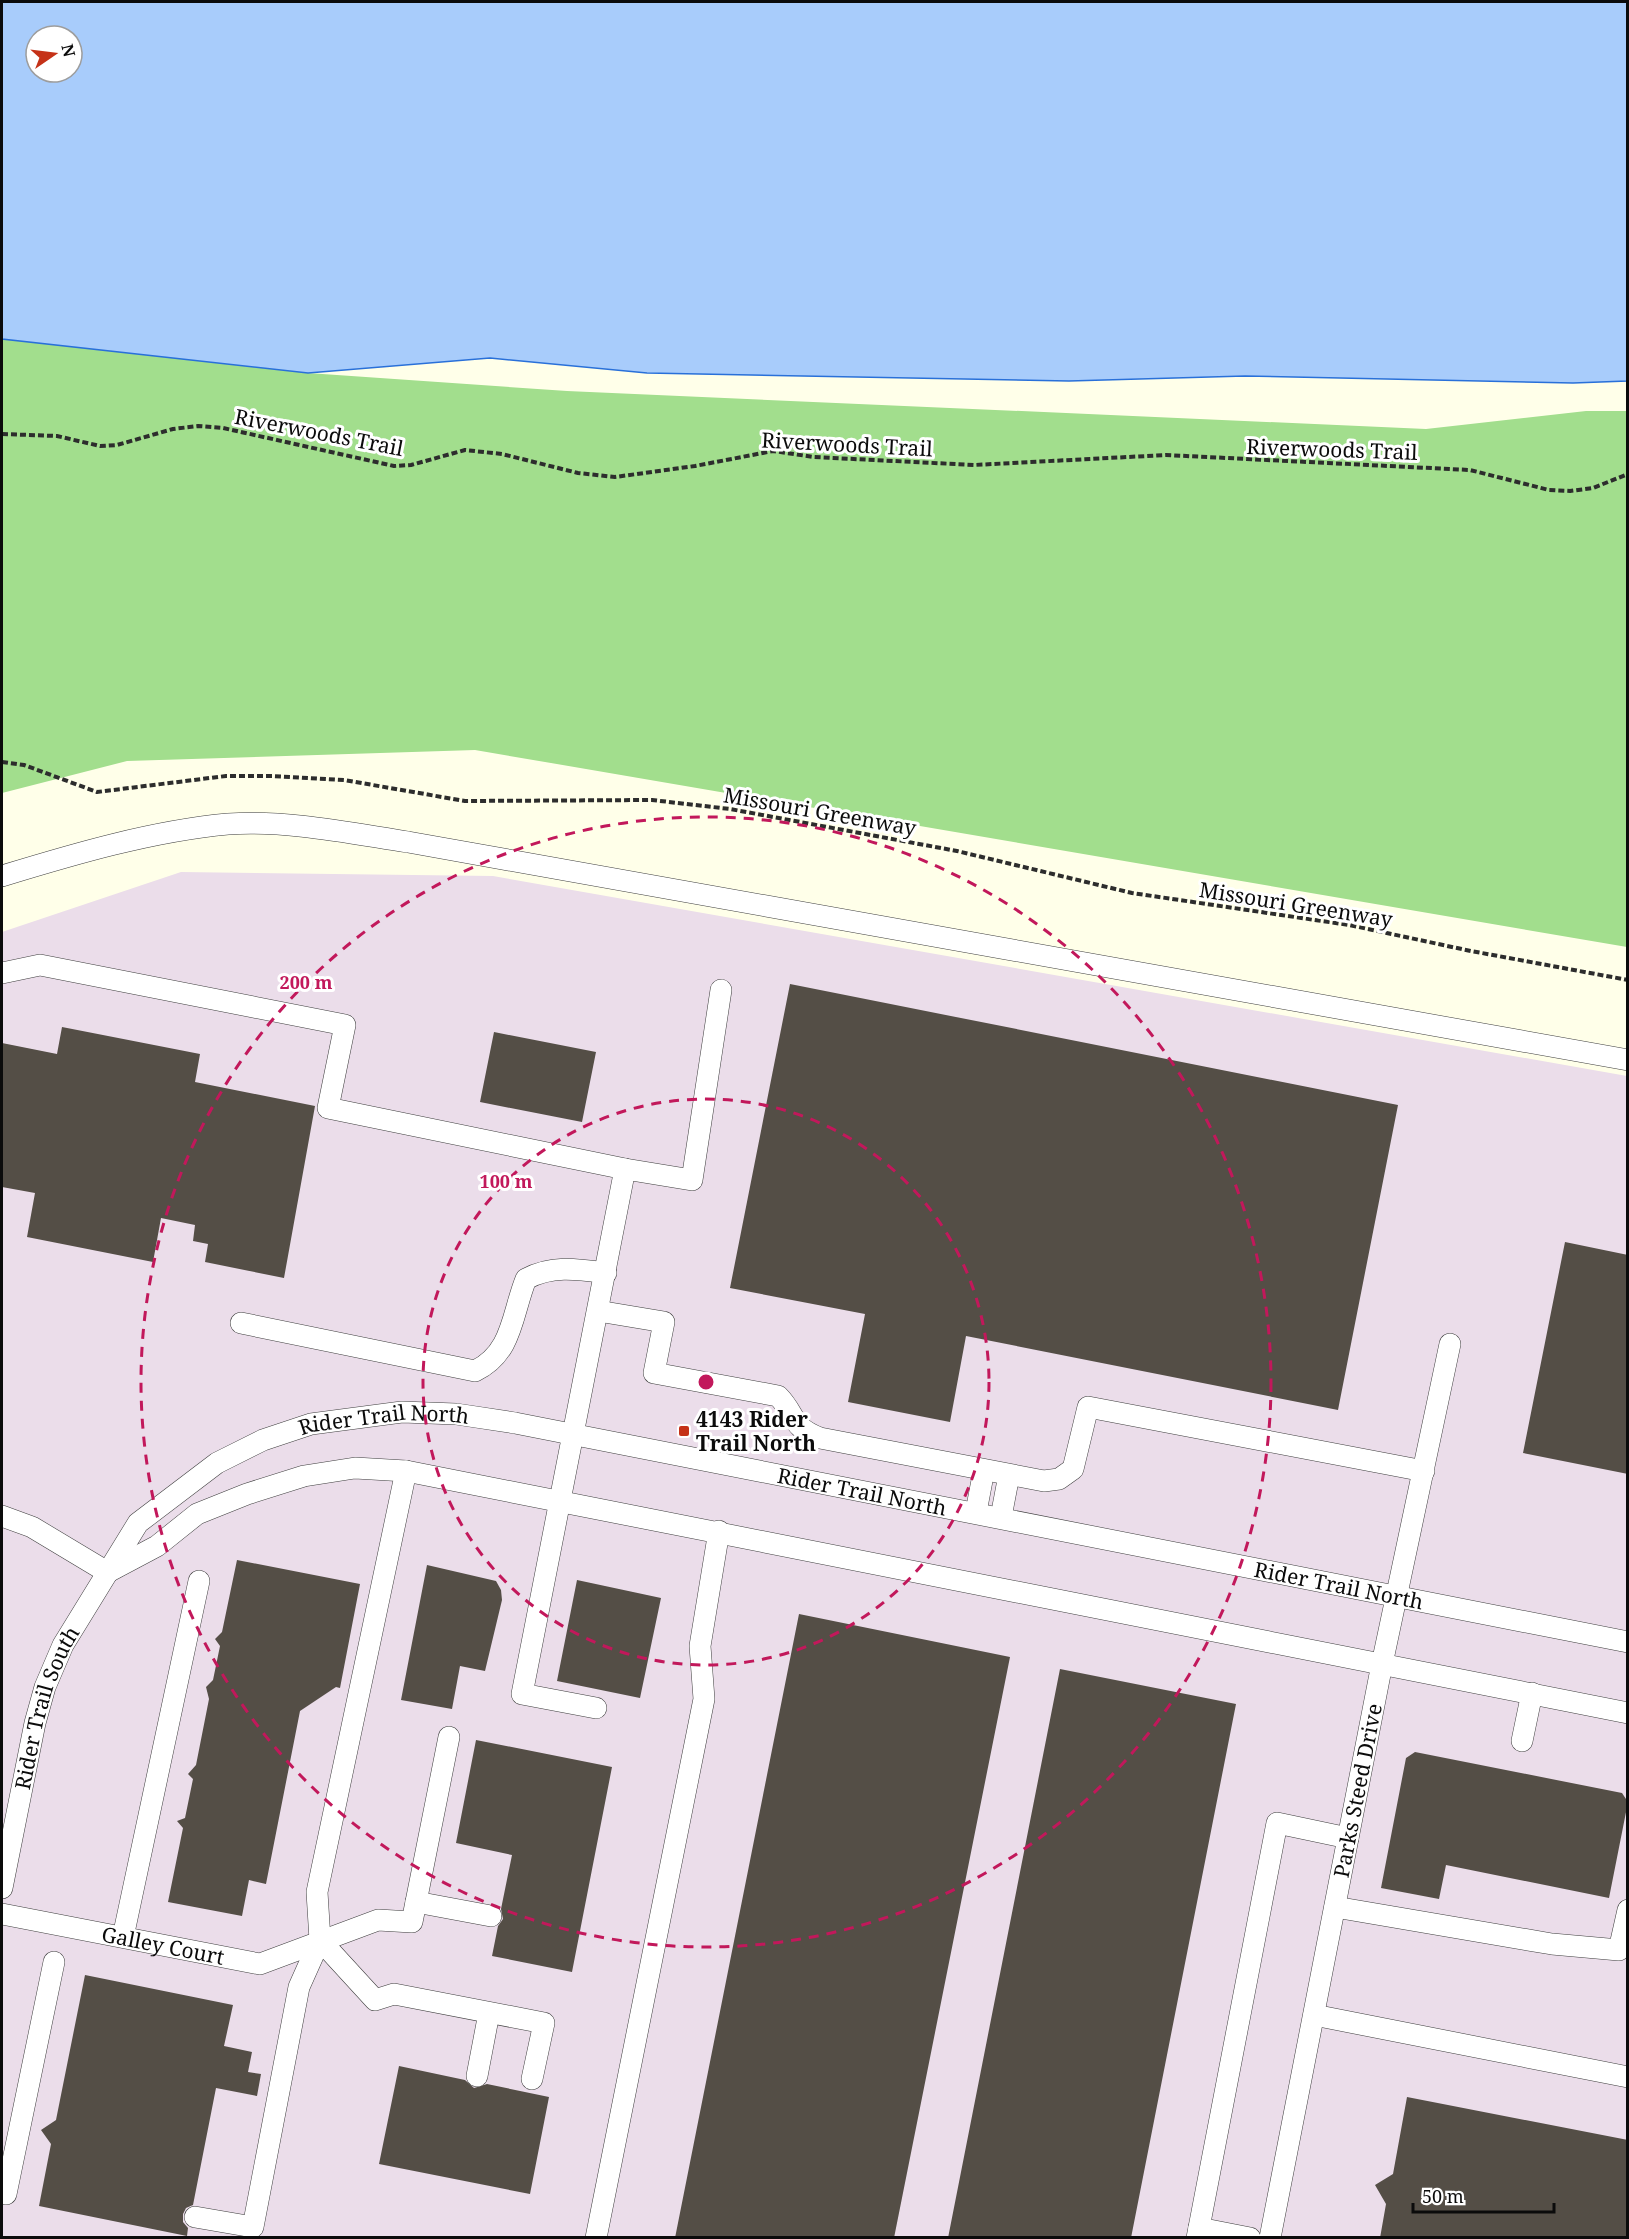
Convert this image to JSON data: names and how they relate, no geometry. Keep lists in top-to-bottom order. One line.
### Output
{"streets":{"street":["Rider Trail North","Rider Trail South","Parks Steed Drive","Galley Court"],"path":["Riverwoods Trail","Missouri Greenway"]},"crossings":[["Rider Trail North","Rider Trail South"],["Rider Trail North","Parks Steed Drive"]],"places":{"transit":["4143 Rider Trail North"]},"scale_bar":"50 m","north":"right","rings":["200 m","100 m"]}
